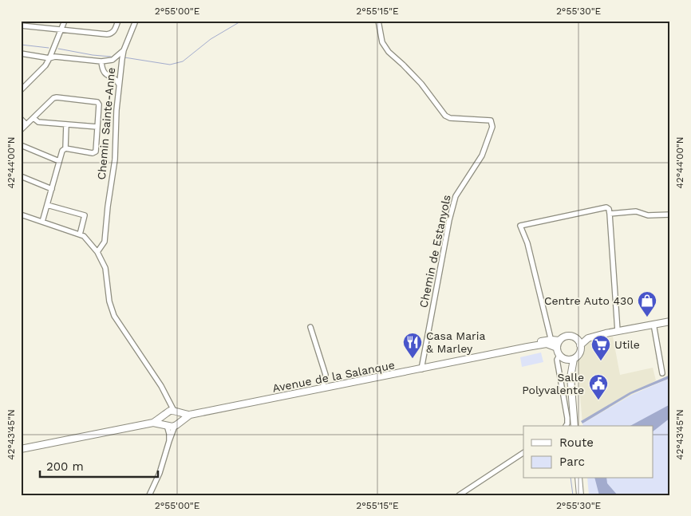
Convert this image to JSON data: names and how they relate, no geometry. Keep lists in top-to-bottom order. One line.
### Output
{"streets":{"main road":["Avenue de la Salanque"],"street":["Chemin Sainte-Anne","Chemin de Estanyols"]},"crossings":[["Chemin de Estanyols","Avenue de la Salanque"]],"places":{"shop":["Centre Auto 430"],"restaurant":["Casa Maria & Marley"],"supermarket":["Utile"],"public building":["Salle Polyvalente"]},"legend":["Route","Parc"],"scale_bar":"200 m","coordinates":["2°55'00\"E","2°55'15\"E","2°55'30\"E","42°44'00\"N","42°43'45\"N"]}
